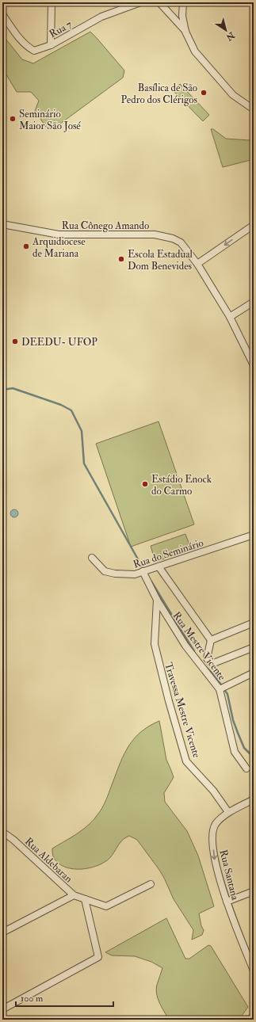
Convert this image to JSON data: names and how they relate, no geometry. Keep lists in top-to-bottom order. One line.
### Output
{"streets":{"street":["Rua 7","Rua Cônego Amando","Rua do Seminário","Rua Mestre Vicente","Travessa Mestre Vicente","Rua Aldebaran","Rua Santana"]},"crossings":[["Rua do Seminário","Rua Mestre Vicente"],["Rua Mestre Vicente","Travessa Mestre Vicente"],["Travessa Mestre Vicente","Rua Santana"]],"one_way":["Rua Santana"],"places":["Basílica de São Pedro dos Clérigos","Seminário Maior São José","Arquidiocese de Mariana","Escola Estadual Dom Benevides","DEEDU- UFOP","Estádio Enock do Carmo"],"scale_bar":"100 m","north":"bottom right"}
